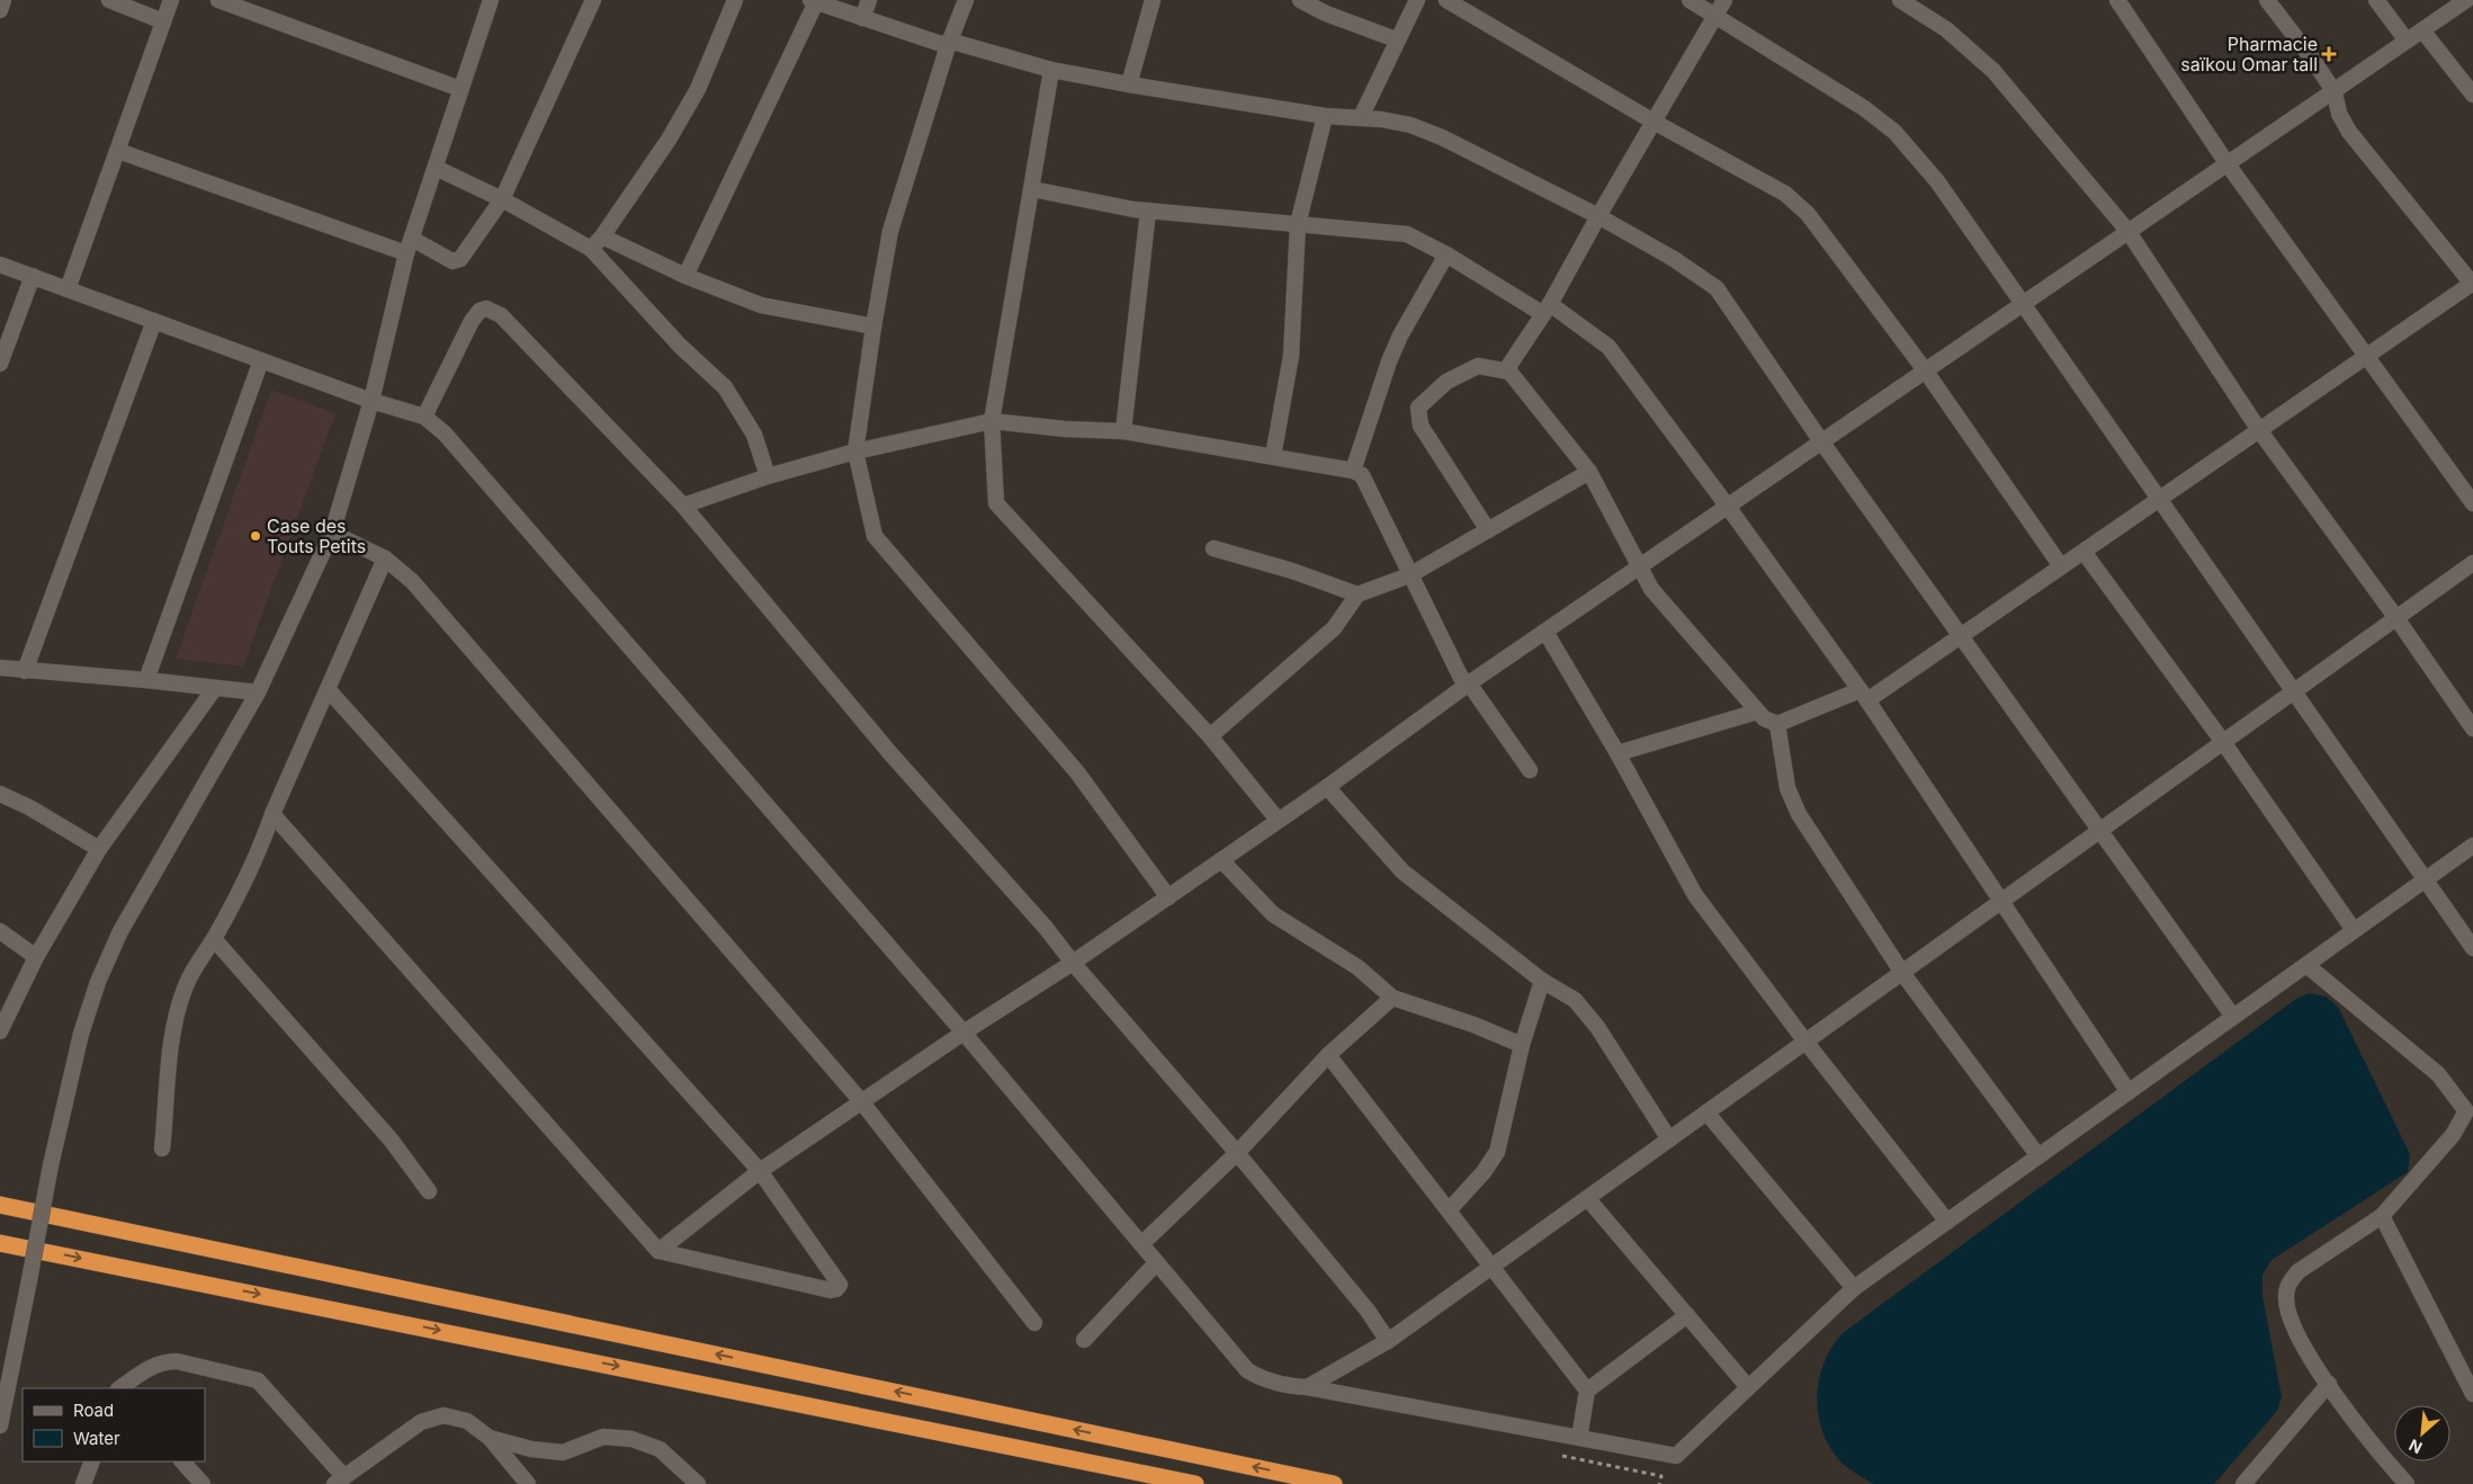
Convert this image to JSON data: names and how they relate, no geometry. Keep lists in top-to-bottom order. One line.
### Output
{"places":{"health":["Pharmacie saïkou Omar tall"],"other":["Case des Touts Petits"]},"legend":["Road","Water"],"north":"bottom left"}
